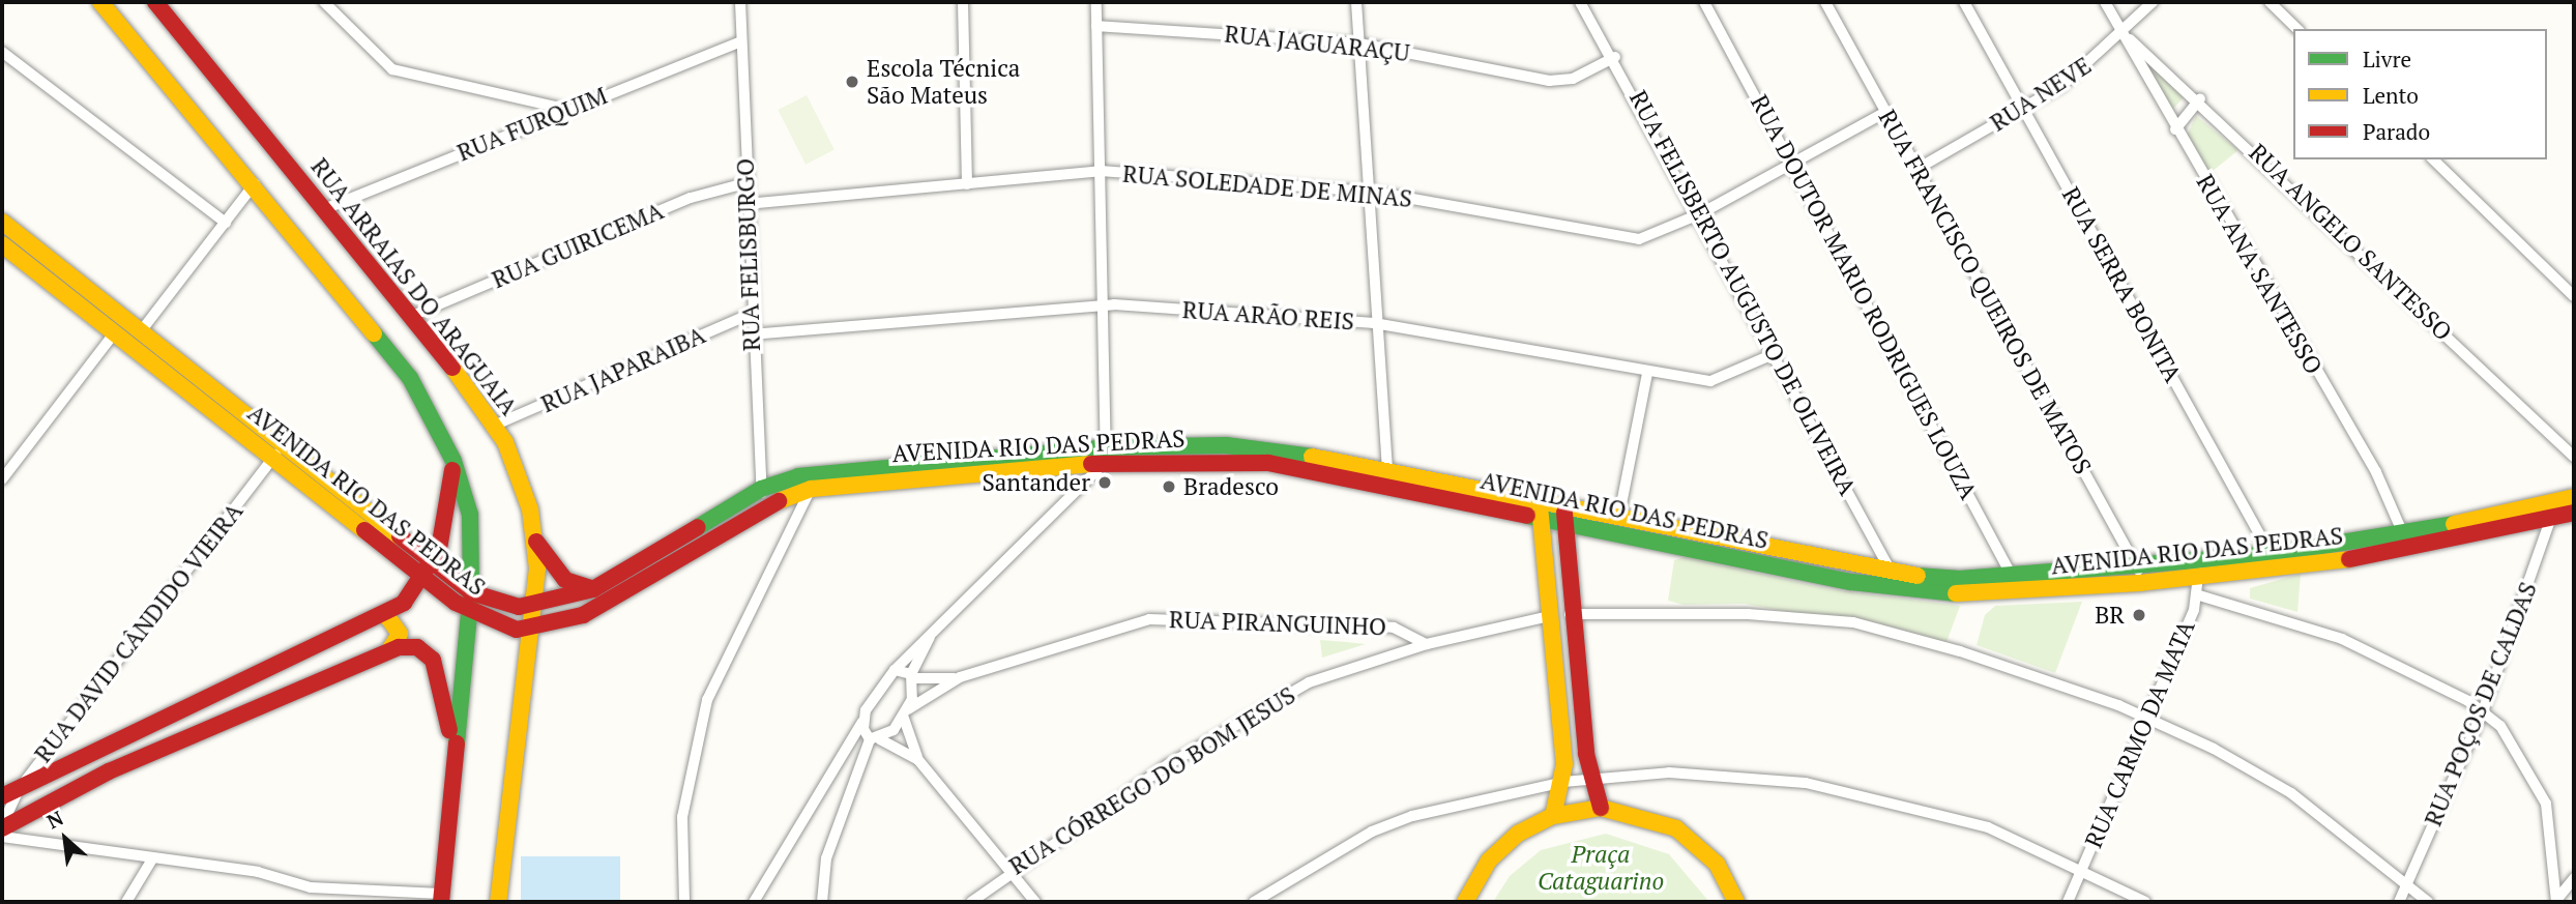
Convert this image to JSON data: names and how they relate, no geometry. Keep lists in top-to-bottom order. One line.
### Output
{"streets":{"main road":["RUA ARRAIAS DO ARAGUAIA","AVENIDA RIO DAS PEDRAS"],"street":["RUA JAGUARAÇU","RUA NEVE","RUA FURQUIM","RUA SOLEDADE DE MINAS","RUA ANGELO SANTESSO","RUA GUIRICEMA","RUA FELISBURGO","RUA ANA SANTESSO","RUA SERRA BONITA","RUA FRANCISCO QUEIROS DE MATOS","RUA FELISBERTO AUGUSTO DE OLIVEIRA","RUA DOUTOR MARIO RODRIGUES LOUZA","RUA ARÃO REIS","RUA JAPARAIBA","RUA PIRANGUINHO","RUA DAVID CÂNDIDO VIEIRA","RUA POÇOS DE CALDAS","RUA CARMO DA MATA","RUA CÓRREGO DO BOM JESUS"]},"crossings":[["RUA JAGUARAÇU","RUA FELISBERTO AUGUSTO DE OLIVEIRA"],["RUA NEVE","RUA ANGELO SANTESSO"],["RUA NEVE","RUA ANA SANTESSO"],["RUA NEVE","RUA SERRA BONITA"],["RUA NEVE","RUA FRANCISCO QUEIROS DE MATOS"],["RUA FURQUIM","RUA FELISBURGO"],["RUA FURQUIM","RUA ARRAIAS DO ARAGUAIA"],["RUA SOLEDADE DE MINAS","RUA FELISBURGO"],["RUA SOLEDADE DE MINAS","RUA FRANCISCO QUEIROS DE MATOS"],["RUA SOLEDADE DE MINAS","RUA FELISBERTO AUGUSTO DE OLIVEIRA"],["RUA SOLEDADE DE MINAS","RUA DOUTOR MARIO RODRIGUES LOUZA"],["RUA ANGELO SANTESSO","RUA ANA SANTESSO"],["RUA GUIRICEMA","RUA FELISBURGO"],["RUA GUIRICEMA","RUA ARRAIAS DO ARAGUAIA"],["RUA FELISBURGO","RUA ARÃO REIS"],["RUA FELISBURGO","RUA JAPARAIBA"],["RUA FELISBURGO","AVENIDA RIO DAS PEDRAS"],["RUA ANA SANTESSO","AVENIDA RIO DAS PEDRAS"],["RUA SERRA BONITA","AVENIDA RIO DAS PEDRAS"],["RUA ARRAIAS DO ARAGUAIA","RUA JAPARAIBA"],["RUA ARRAIAS DO ARAGUAIA","AVENIDA RIO DAS PEDRAS"],["RUA FRANCISCO QUEIROS DE MATOS","AVENIDA RIO DAS PEDRAS"],["RUA FELISBERTO AUGUSTO DE OLIVEIRA","RUA ARÃO REIS"],["RUA FELISBERTO AUGUSTO DE OLIVEIRA","AVENIDA RIO DAS PEDRAS"],["RUA DOUTOR MARIO RODRIGUES LOUZA","AVENIDA RIO DAS PEDRAS"],["AVENIDA RIO DAS PEDRAS","RUA DAVID CÂNDIDO VIEIRA"],["AVENIDA RIO DAS PEDRAS","RUA POÇOS DE CALDAS"],["AVENIDA RIO DAS PEDRAS","RUA CARMO DA MATA"],["RUA PIRANGUINHO","RUA CÓRREGO DO BOM JESUS"]],"parks":["Praça Cataguarino"],"places":["Escola Técnica São Mateus","Santander","Bradesco","BR"],"legend":["Livre","Lento","Parado"],"north":"top left"}
